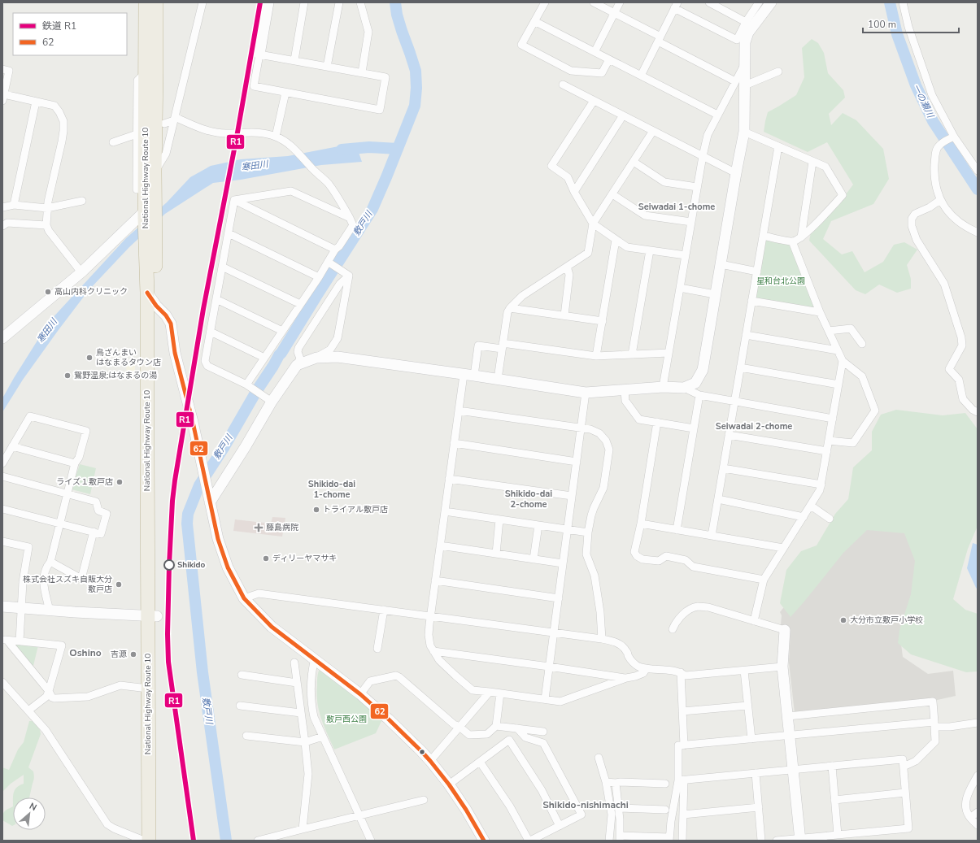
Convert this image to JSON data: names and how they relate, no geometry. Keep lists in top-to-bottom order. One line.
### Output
{"streets":{"highway":["National Highway Route 10"]},"districts":["Seiwadai 1-chome","Seiwadai 2-chome","Shikido-dai 1-chome","Shikido-dai 2-chome","Oshino","Shikido-nishimachi"],"water":["一の瀬川","寒田川","敷戸川"],"parks":["星和台北公園","敷戸西公園"],"places":{"other":["高山内科クリニック","鳥ざんまい はなまるタウン店","鴛野温泉;はなまるの湯","ライズ１敷戸店","トライアル敷戸店","ディリーヤマサキ","Shikido","株式会社スズキ自販大分 敷戸店","大分市立敷戸小学校","吉源"],"health":["藤島病院"]},"lines":["rail line R1","transit line 62"],"legend":["鉄道 R1","62"],"scale_bar":"100 m","north":"top right"}
